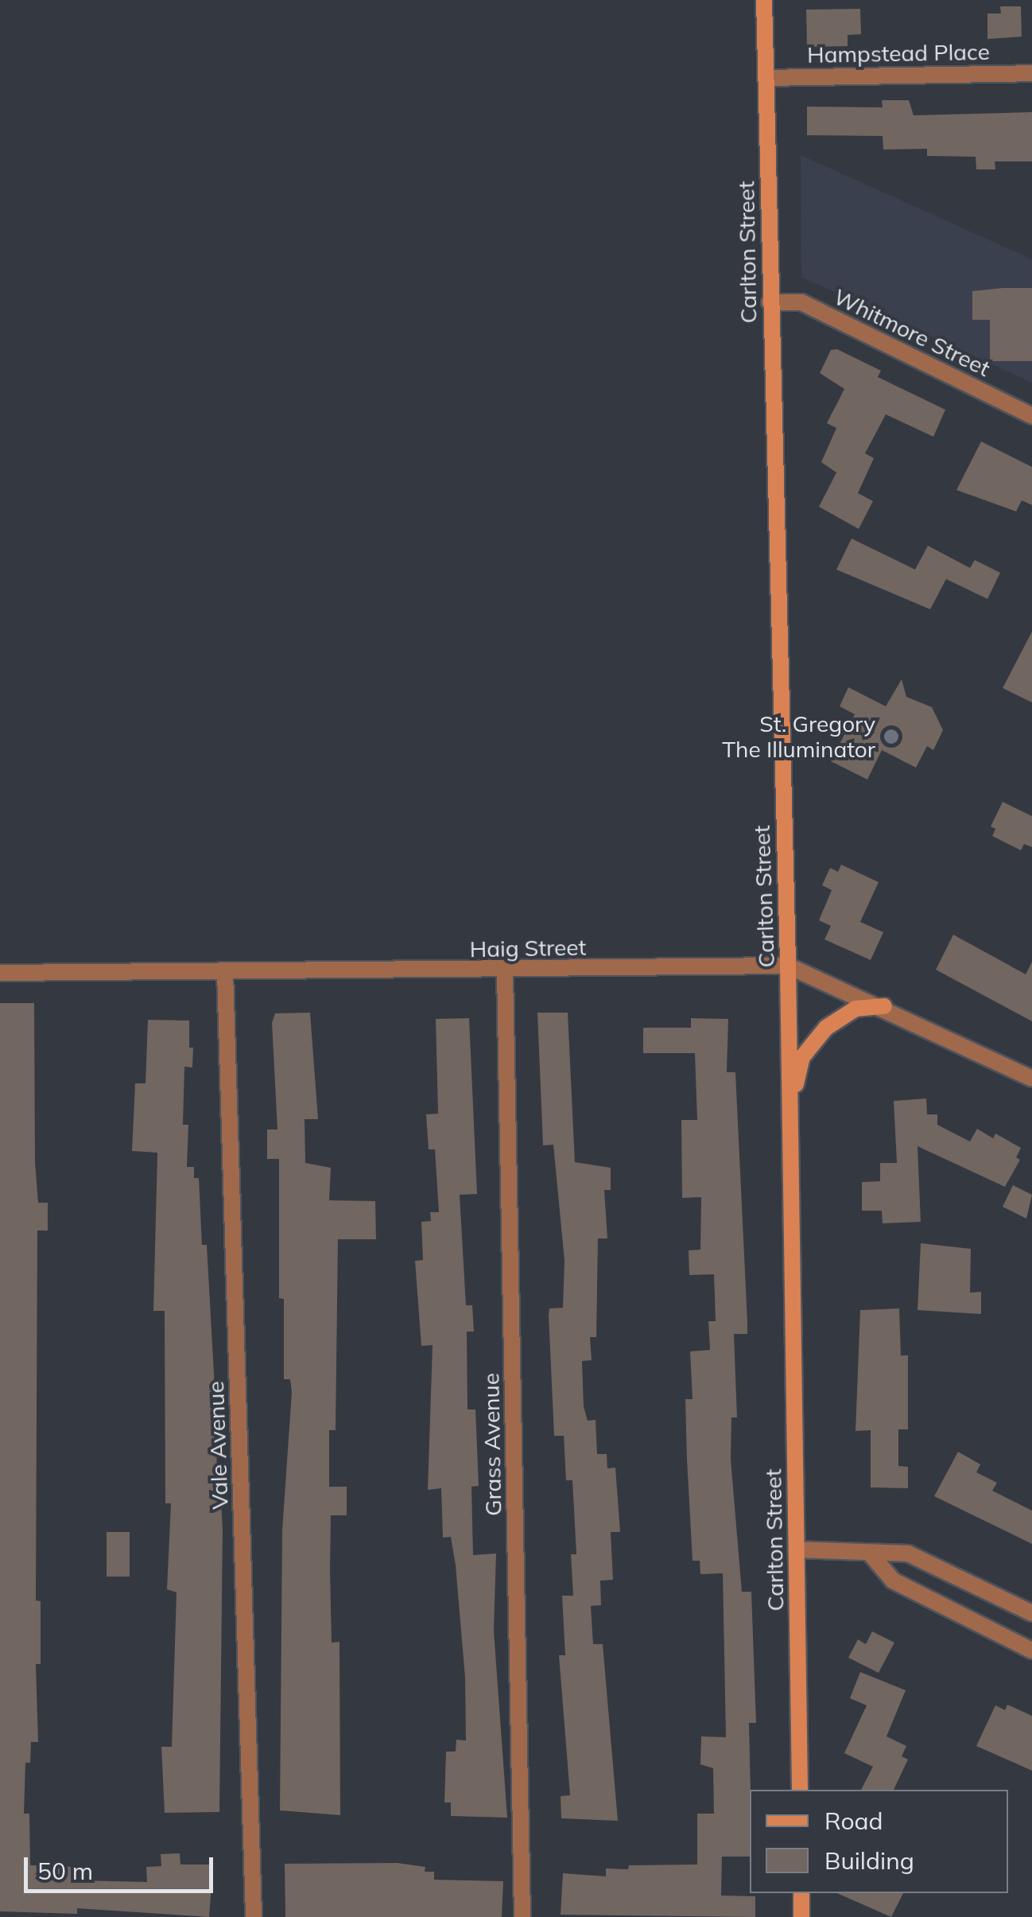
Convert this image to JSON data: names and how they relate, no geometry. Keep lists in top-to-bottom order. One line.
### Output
{"streets":{"main road":["Carlton Street"],"street":["Hampstead Place","Whitmore Street","Haig Street","Grass Avenue","Vale Avenue"]},"crossings":[["Hampstead Place","Carlton Street"],["Carlton Street","Whitmore Street"],["Carlton Street","Haig Street"],["Haig Street","Grass Avenue"],["Haig Street","Vale Avenue"]],"places":["St. Gregory The Illuminator"],"legend":["Road","Building"],"scale_bar":"50 m"}
